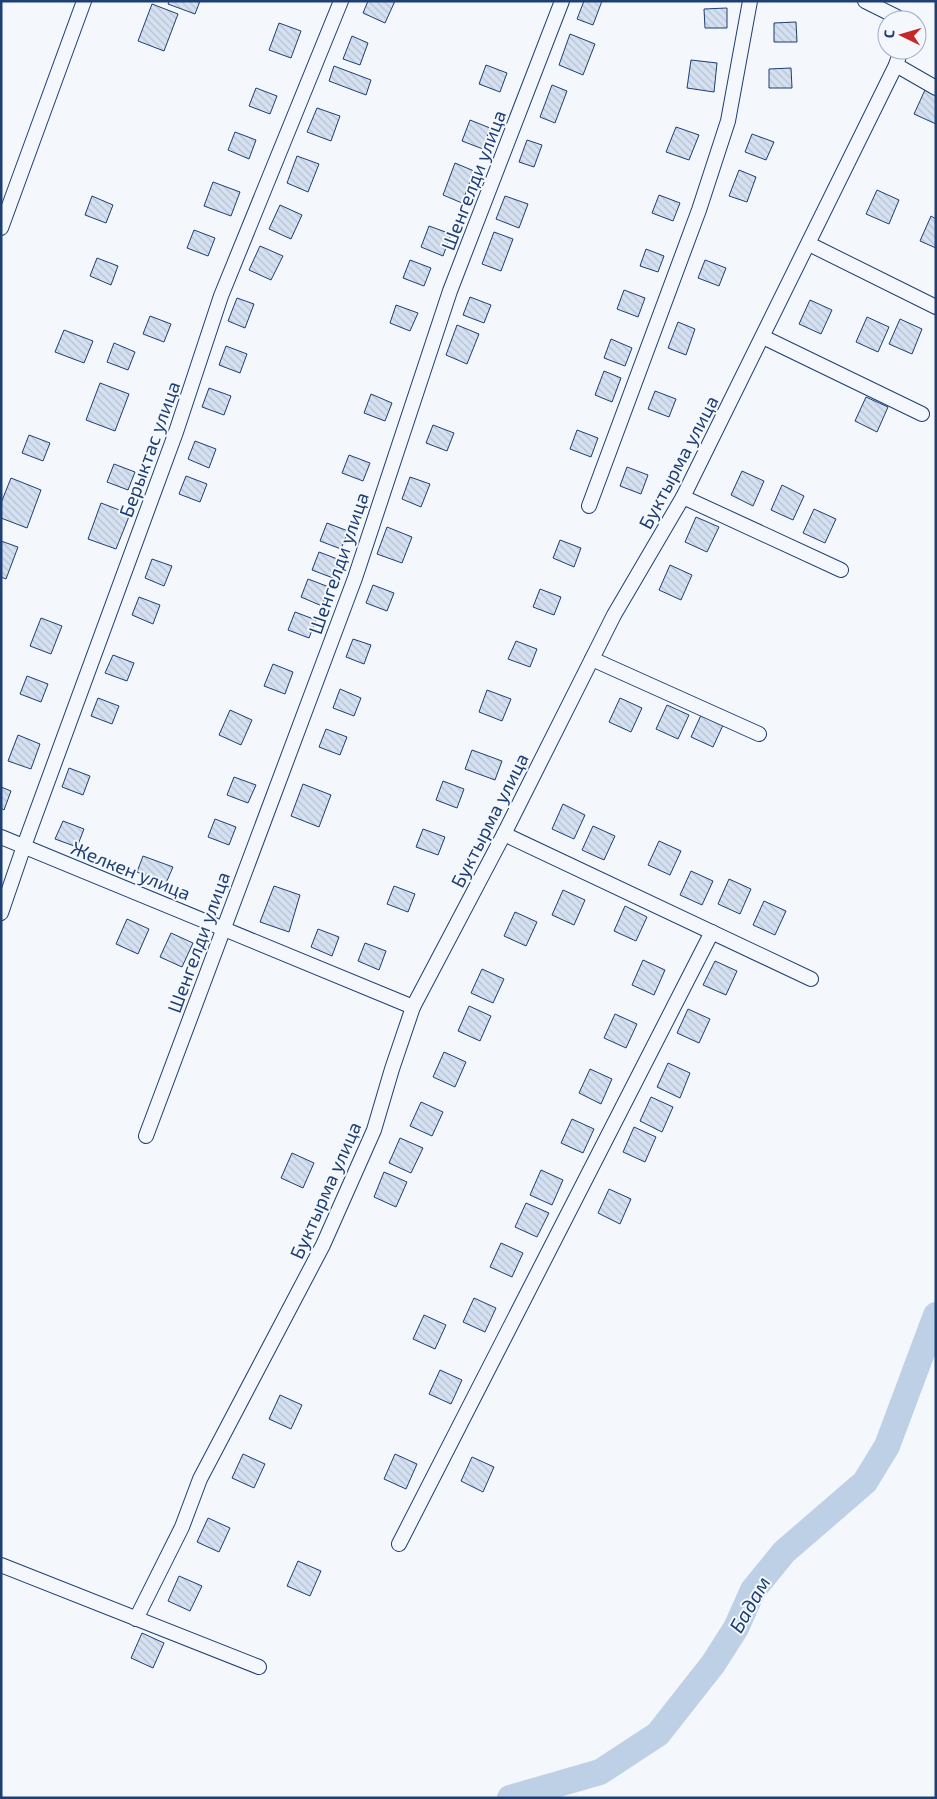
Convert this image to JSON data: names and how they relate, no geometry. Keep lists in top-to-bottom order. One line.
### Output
{"streets":{"street":["Шенгелди улица","Берыктас улица","Буктырма улица","Желкен улица"]},"crossings":[["Шенгелди улица","Желкен улица"],["Берыктас улица","Желкен улица"],["Буктырма улица","Желкен улица"]],"water":["Бадам"],"north":"left"}
